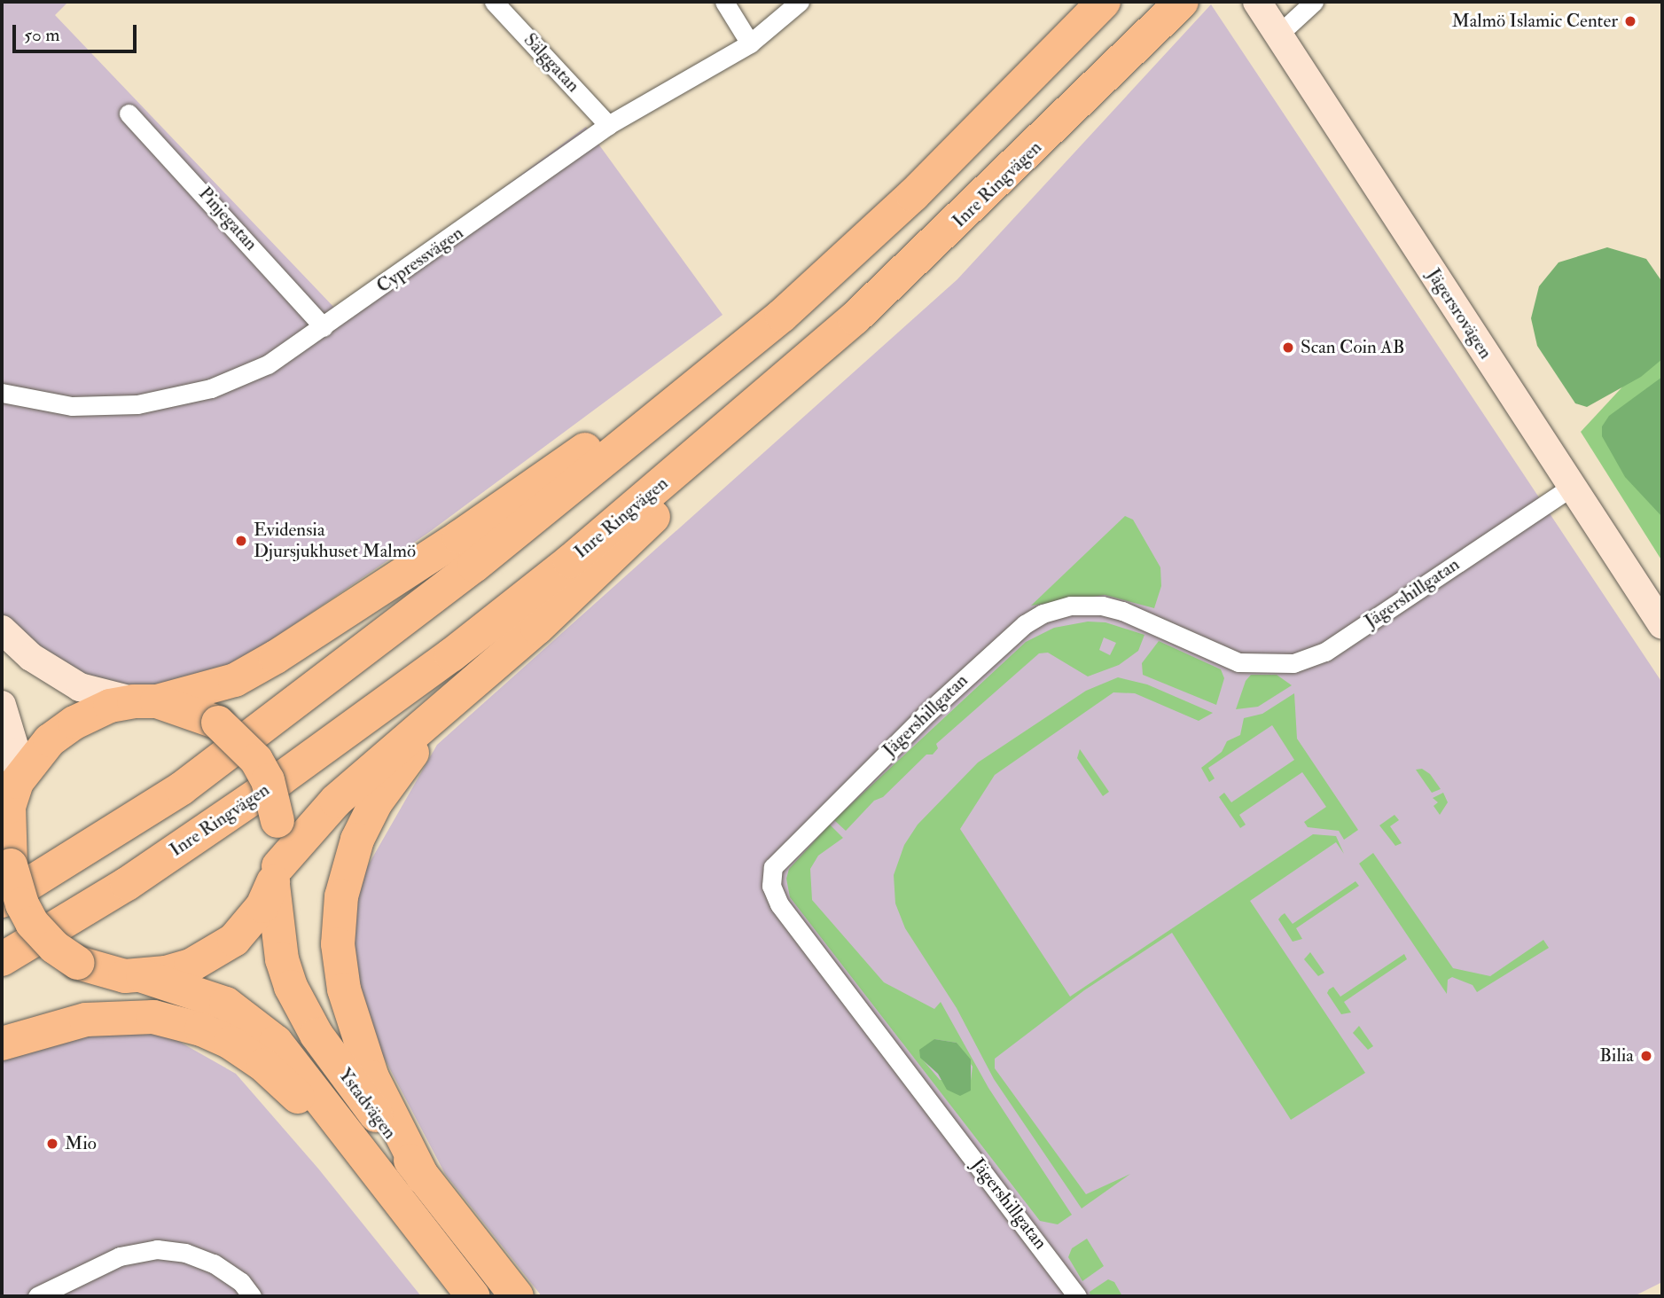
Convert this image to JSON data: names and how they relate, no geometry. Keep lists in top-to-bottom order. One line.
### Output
{"streets":{"highway":["Inre Ringvägen","Ystadvägen"],"street":["Sälggatan","Pinjegatan","Cypressvägen","Jägersrovägen","Jägershillgatan"]},"crossings":[["Sälggatan","Cypressvägen"],["Pinjegatan","Cypressvägen"],["Jägersrovägen","Jägershillgatan"]],"places":["Malmö Islamic Center","Scan Coin AB","Evidensia Djursjukhuset Malmö","Bilia","Mio"],"scale_bar":"50 m"}
